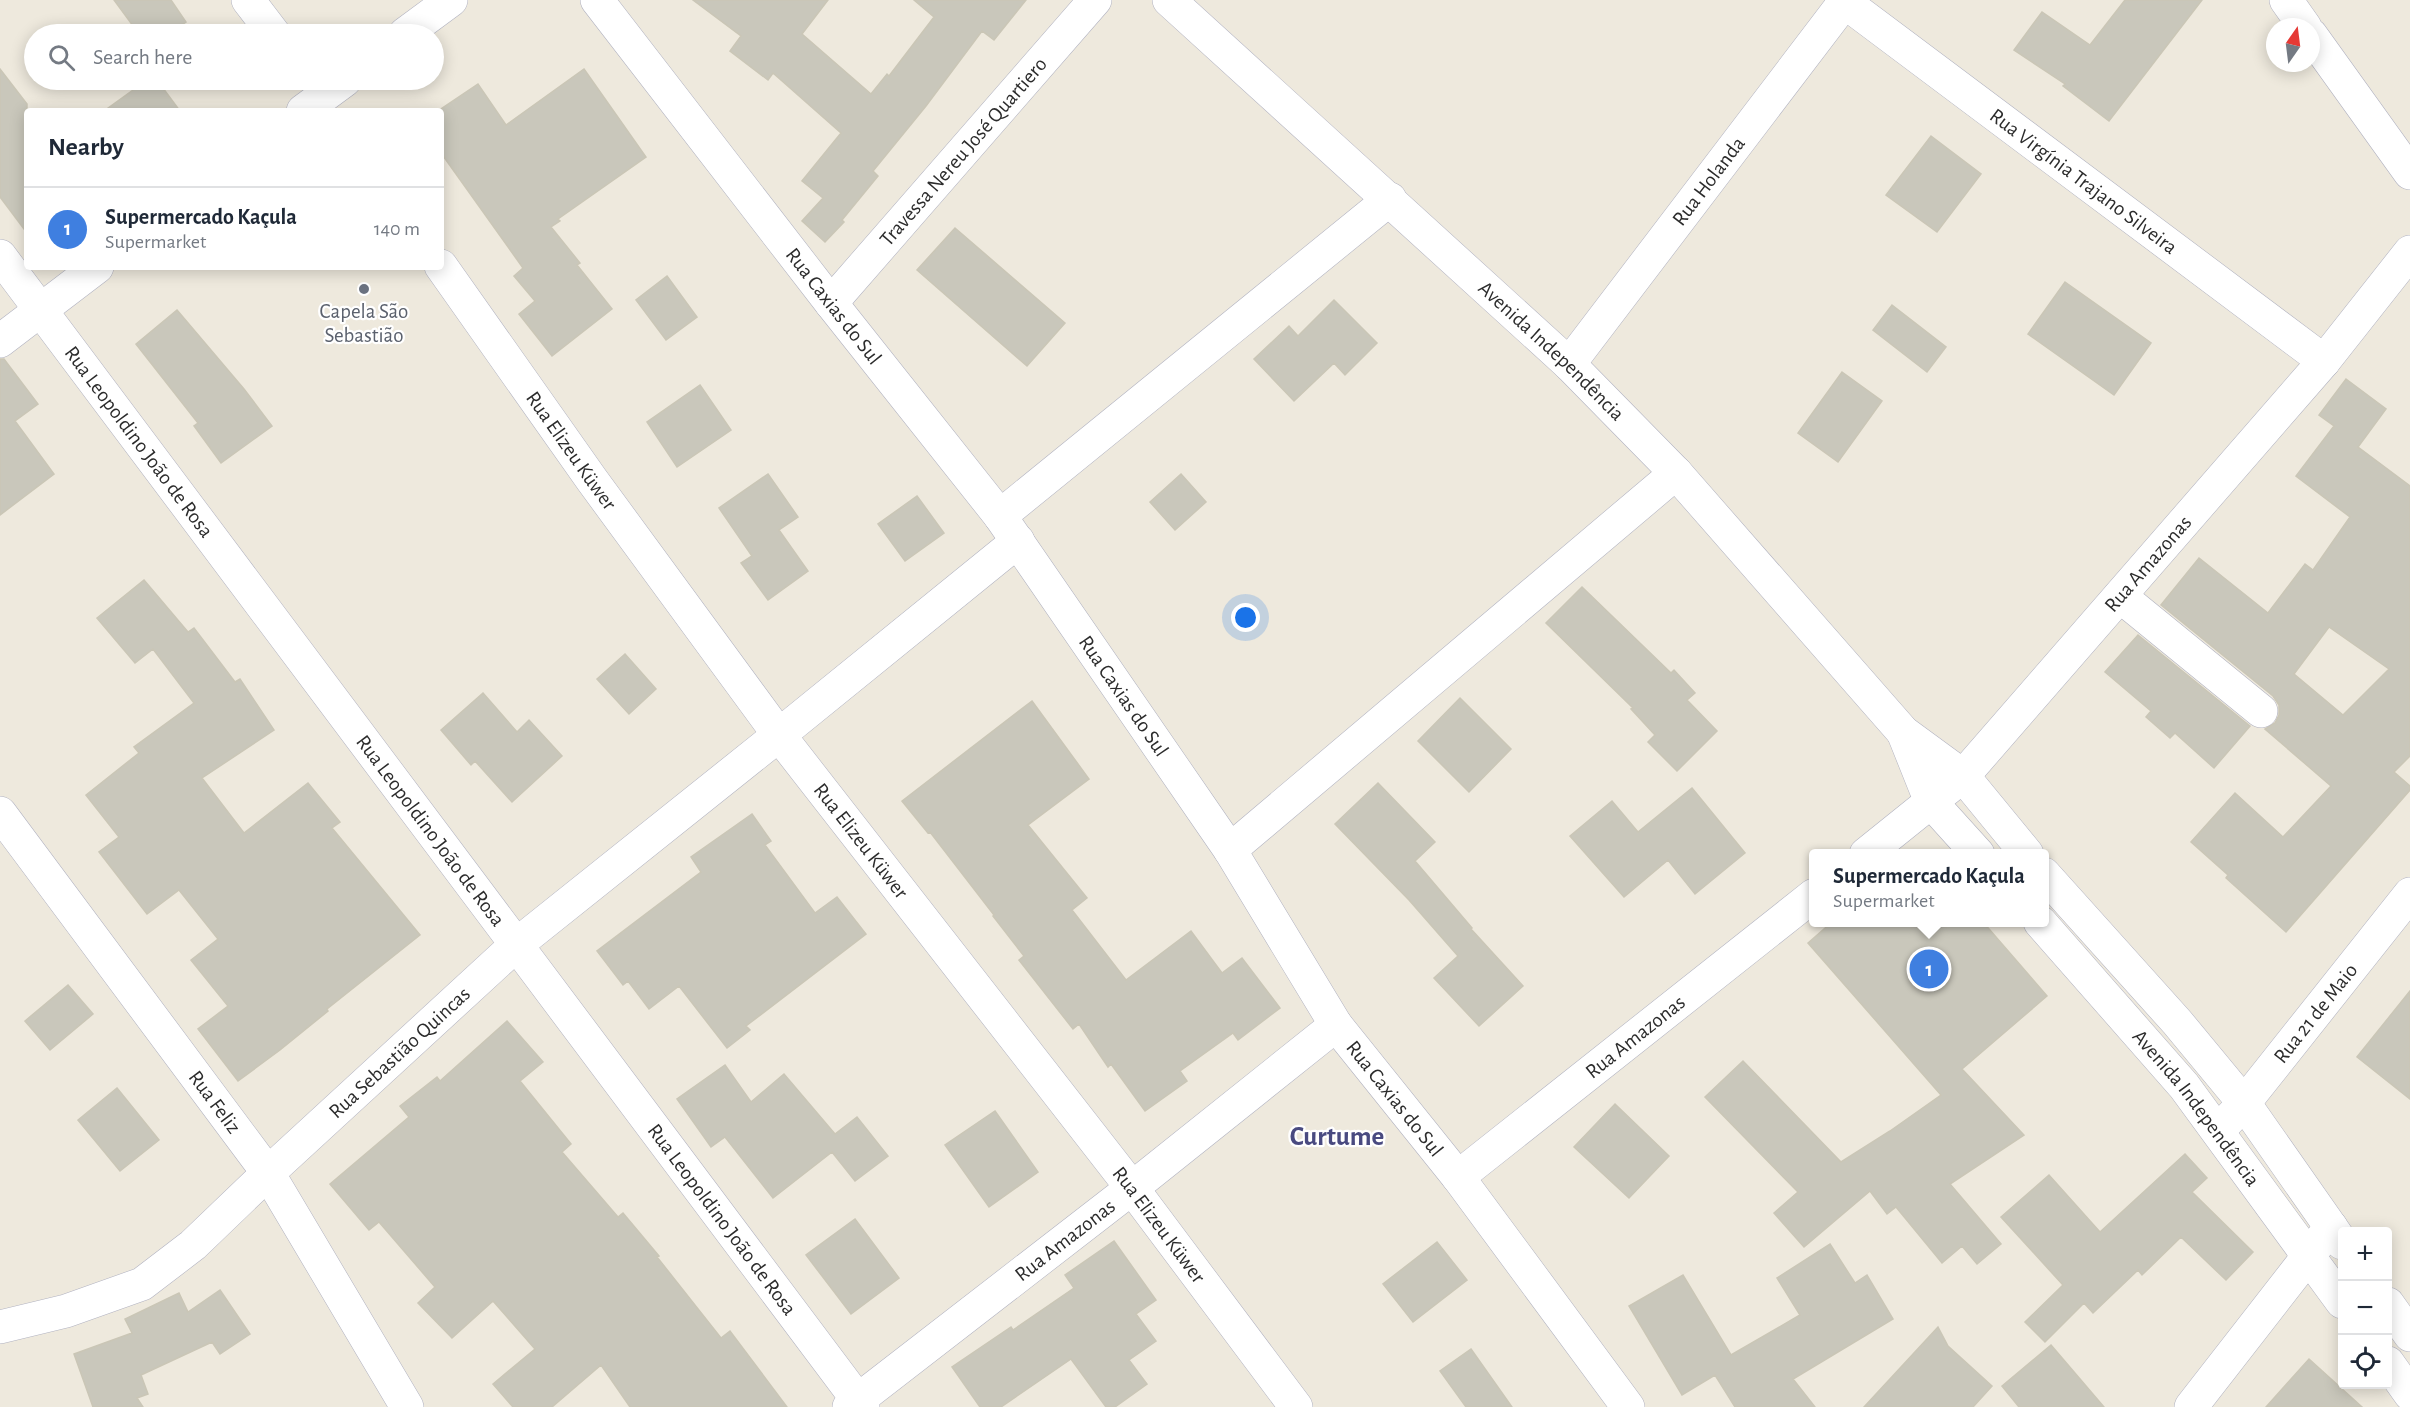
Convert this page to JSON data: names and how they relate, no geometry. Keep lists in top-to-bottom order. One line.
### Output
{"streets":{"street":["Travessa Nereu José Quartiero","Rua Virgínia Trajano Silveira","Rua Holanda","Rua Caxias do Sul","Avenida Independência","Rua Leopoldino João de Rosa","Rua Elizeu Küwer","Rua Amazonas","Rua 21 de Maio","Rua Sebastião Quincas","Rua Feliz"]},"crossings":[["Travessa Nereu José Quartiero","Rua Caxias do Sul"],["Rua Virgínia Trajano Silveira","Rua Holanda"],["Rua Virgínia Trajano Silveira","Rua Amazonas"],["Rua Holanda","Avenida Independência"],["Rua Caxias do Sul","Rua Amazonas"],["Rua Caxias do Sul","Rua Sebastião Quincas"],["Avenida Independência","Rua Amazonas"],["Avenida Independência","Rua 21 de Maio"],["Avenida Independência","Rua Sebastião Quincas"],["Rua Leopoldino João de Rosa","Rua Amazonas"],["Rua Leopoldino João de Rosa","Rua Sebastião Quincas"],["Rua Elizeu Küwer","Rua Amazonas"],["Rua Elizeu Küwer","Rua Sebastião Quincas"],["Rua Sebastião Quincas","Rua Feliz"]],"districts":["Curtume"],"places":["Capela São Sebastião"],"north":"top","page":{"search":"Search here","heading":"Nearby","list":[{"mark":"1","name":"Supermercado Kaçula","note":"Supermarket","value":"140 m"}],"popup":["Supermercado Kaçula","Supermarket"],"pins":"1","map_buttons":["+","−"]}}
